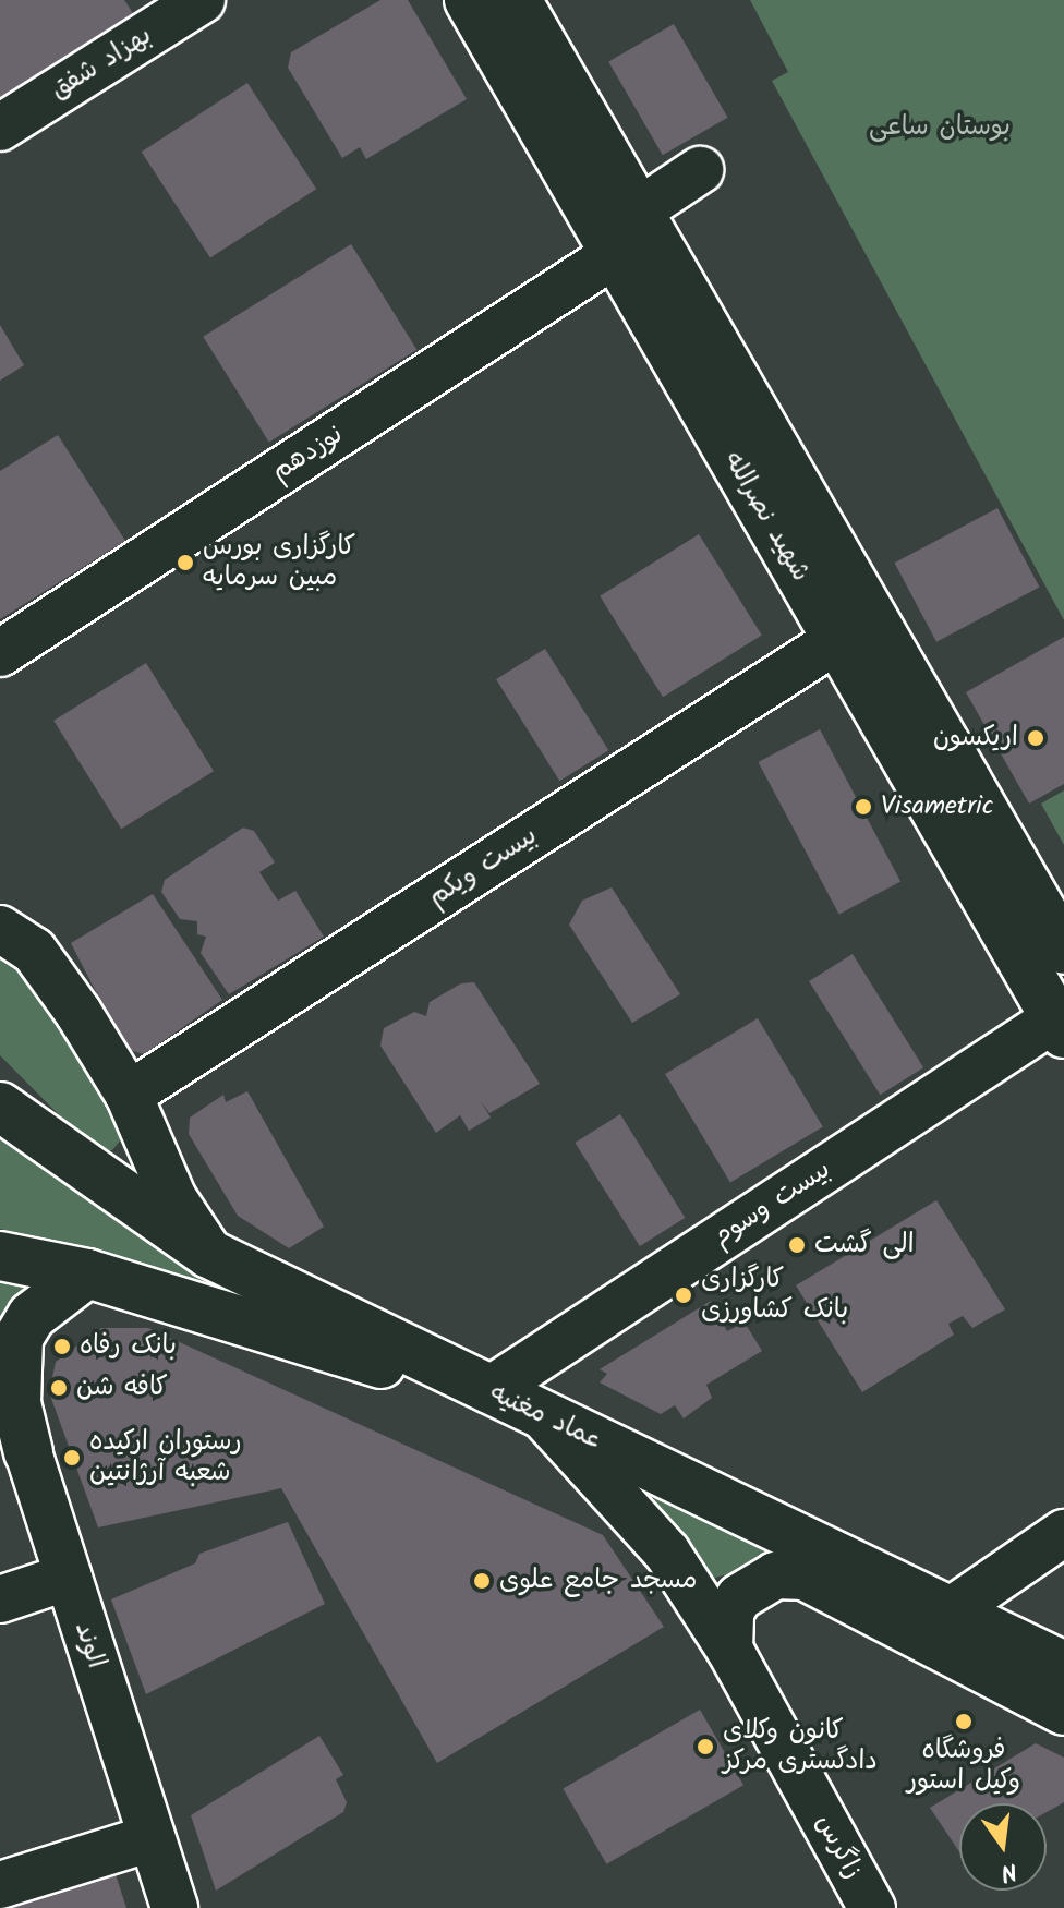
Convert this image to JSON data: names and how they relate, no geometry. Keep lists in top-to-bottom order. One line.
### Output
{"streets":{"main road":["شهید نصرالله","عماد مغنیه"],"street":["بهزاد شفق","نوزدهم","بیست ویکم","بیست وسوم","الوند","زاگرس"]},"crossings":[["نوزدهم","شهید نصرالله"],["شهید نصرالله","بیست ویکم"],["شهید نصرالله","بیست وسوم"],["بیست وسوم","عماد مغنیه"],["عماد مغنیه","زاگرس"]],"parks":["بوستان ساعی"],"places":["کارگزاری بورس مبین سرمایه","اریکسون","Visametric","الی گشت","کارگزاری بانک کشاورزی","بانک رفاه","کافه شن","رستوران ارکیده شعبه آرژانتین","مسجد جامع علوی","فروشگاه وکیل استور","کانون وکلای دادگستری مرکز"],"north":"bottom"}
